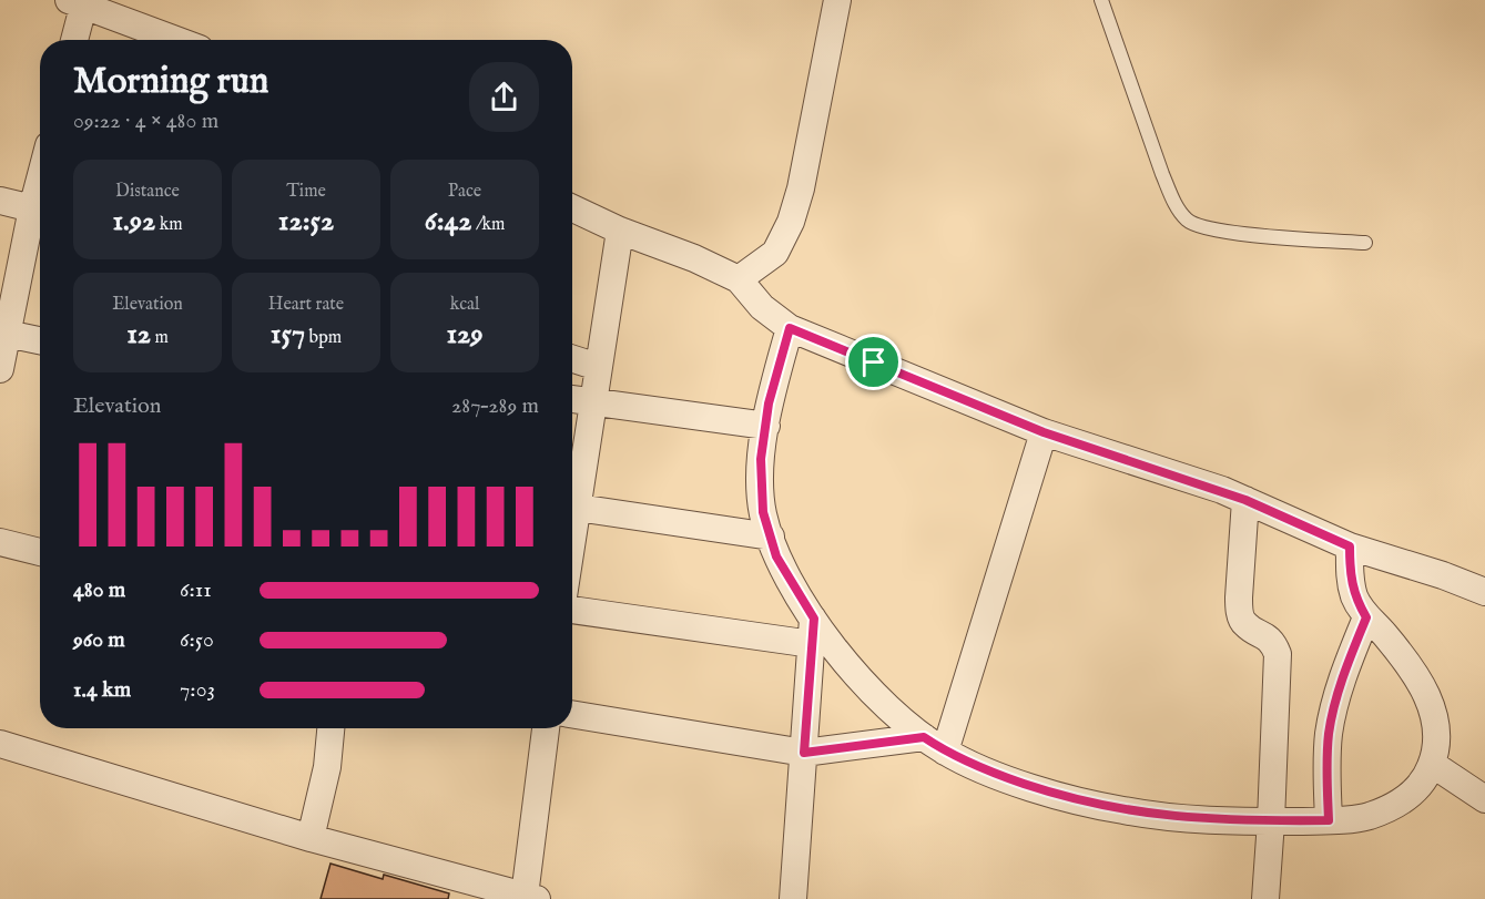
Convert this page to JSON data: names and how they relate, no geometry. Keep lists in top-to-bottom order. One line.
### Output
{"page":{"heading":["Morning run","09:22 · 4 × 480 m"],"stats":[["Distance","1.92 km"],["Time","12:52"],["Pace","6:42 /km"],["Elevation","12 m"],["Heart rate","157 bpm"],["kcal","129"]],"chart":["Elevation","287–289 m"],"list":[{"name":"480 m","note":"6:11"},{"name":"960 m","note":"6:50"},{"name":"1.4 km","note":"7:03"}]}}
